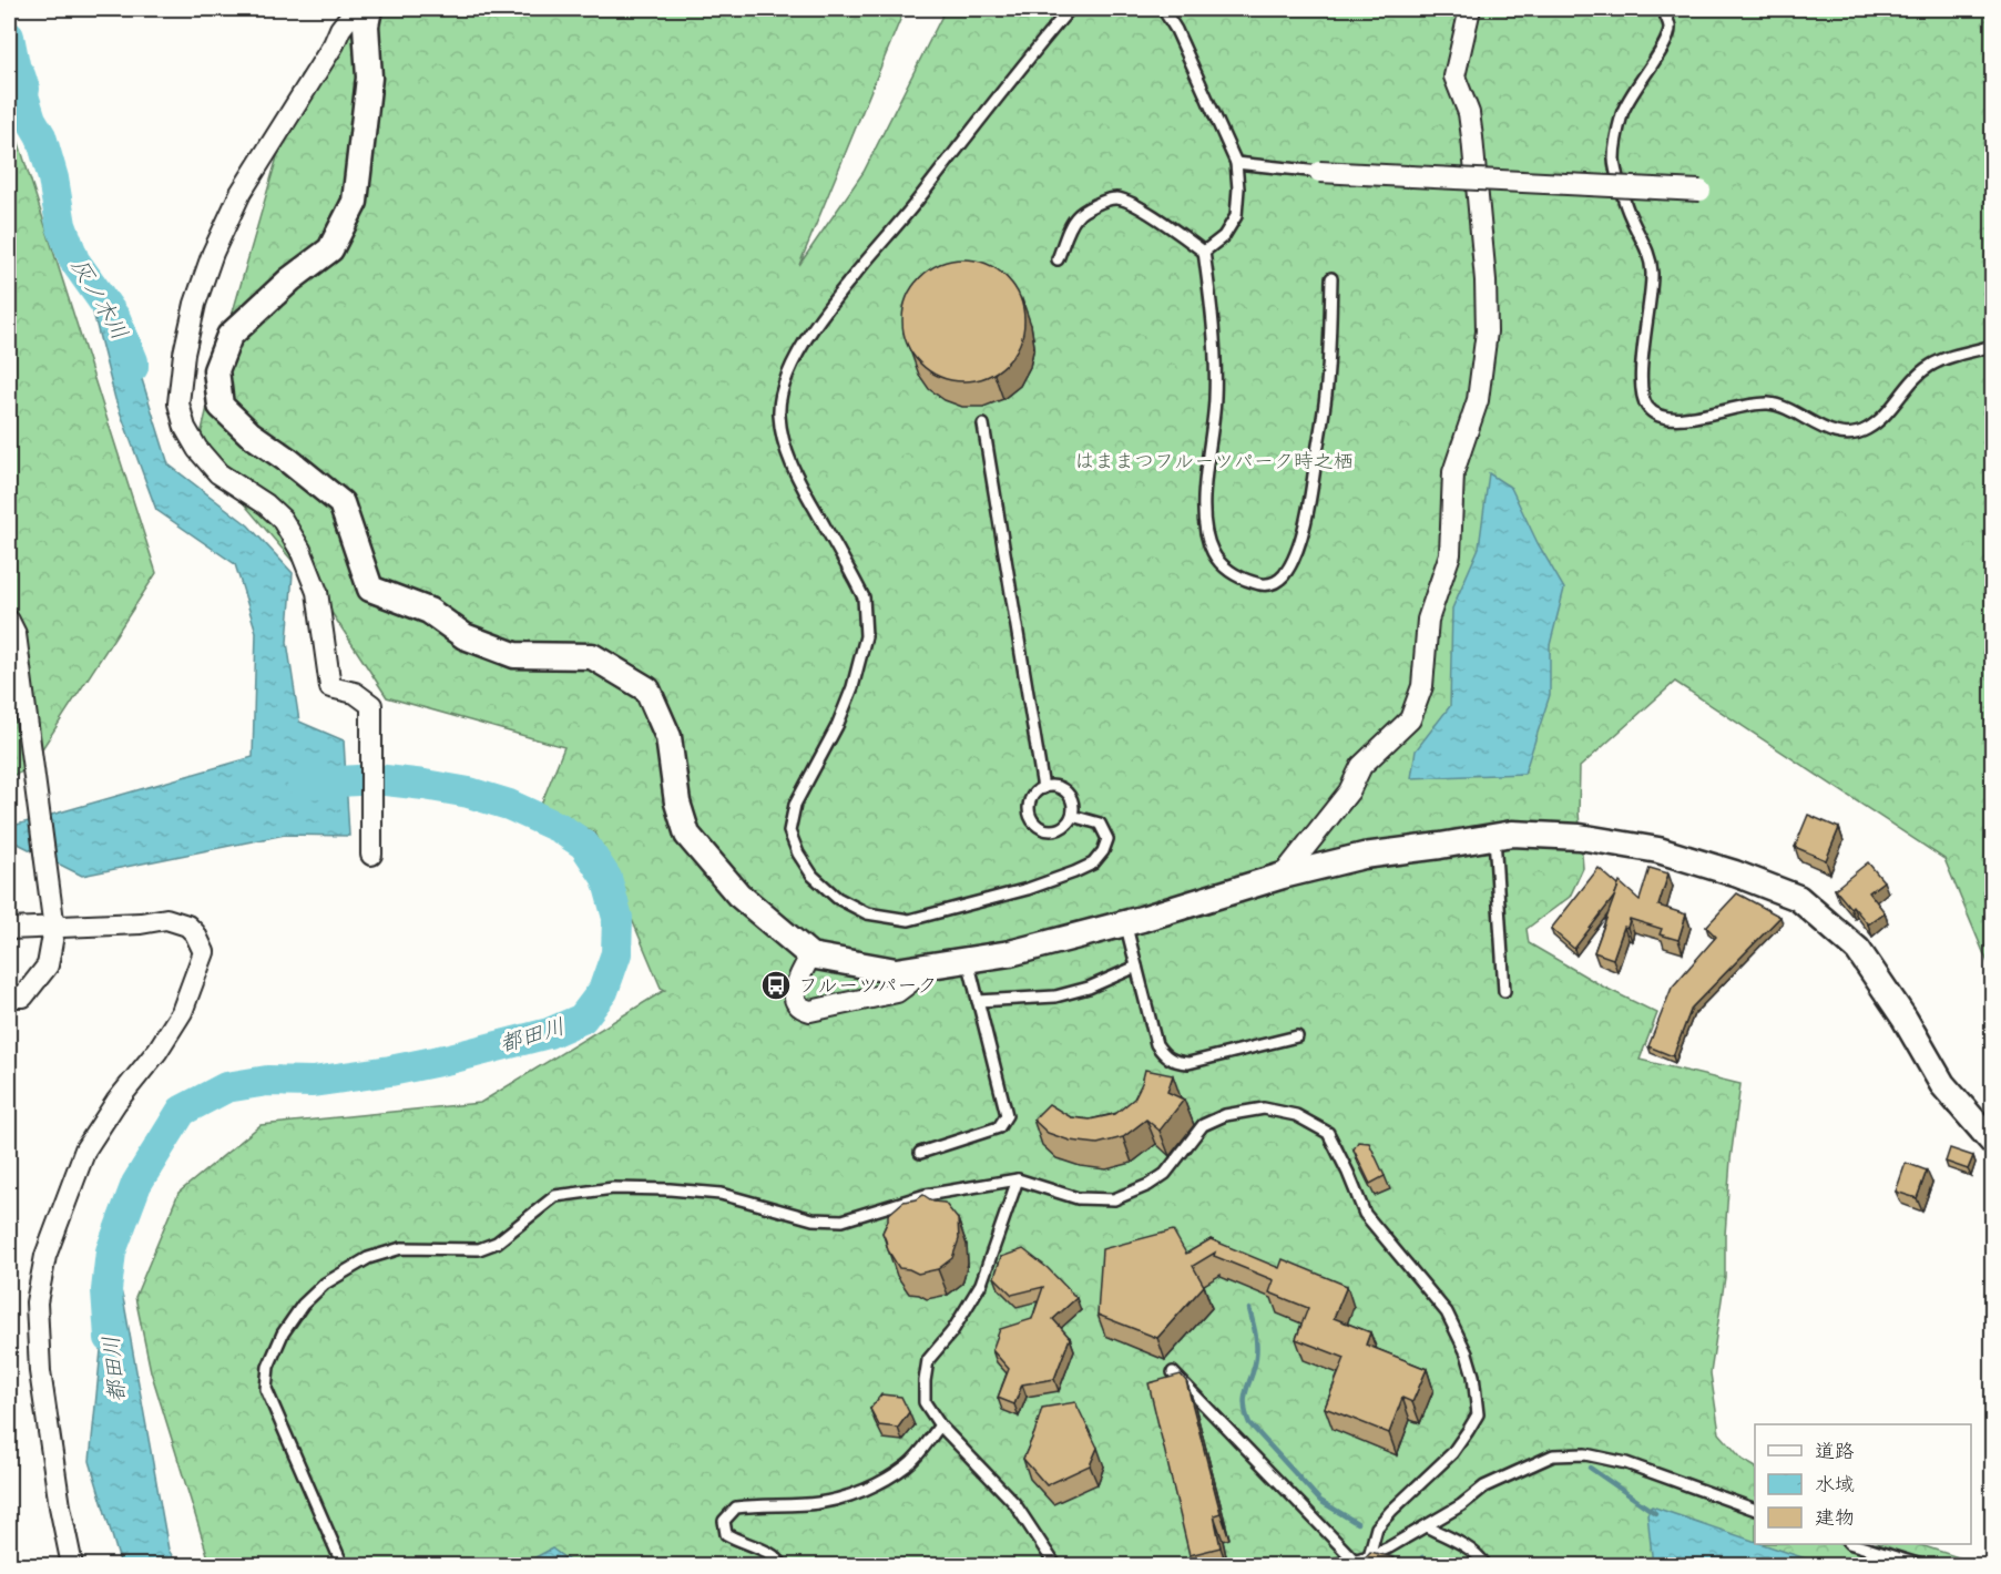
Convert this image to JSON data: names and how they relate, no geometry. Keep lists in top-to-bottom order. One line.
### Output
{"water":["灰ノ木川","都田川"],"parks":["はままつフルーツパーク時之栖"],"places":{"bus stop":["フルーツパーク"]},"legend":["道路","水域","建物"]}
